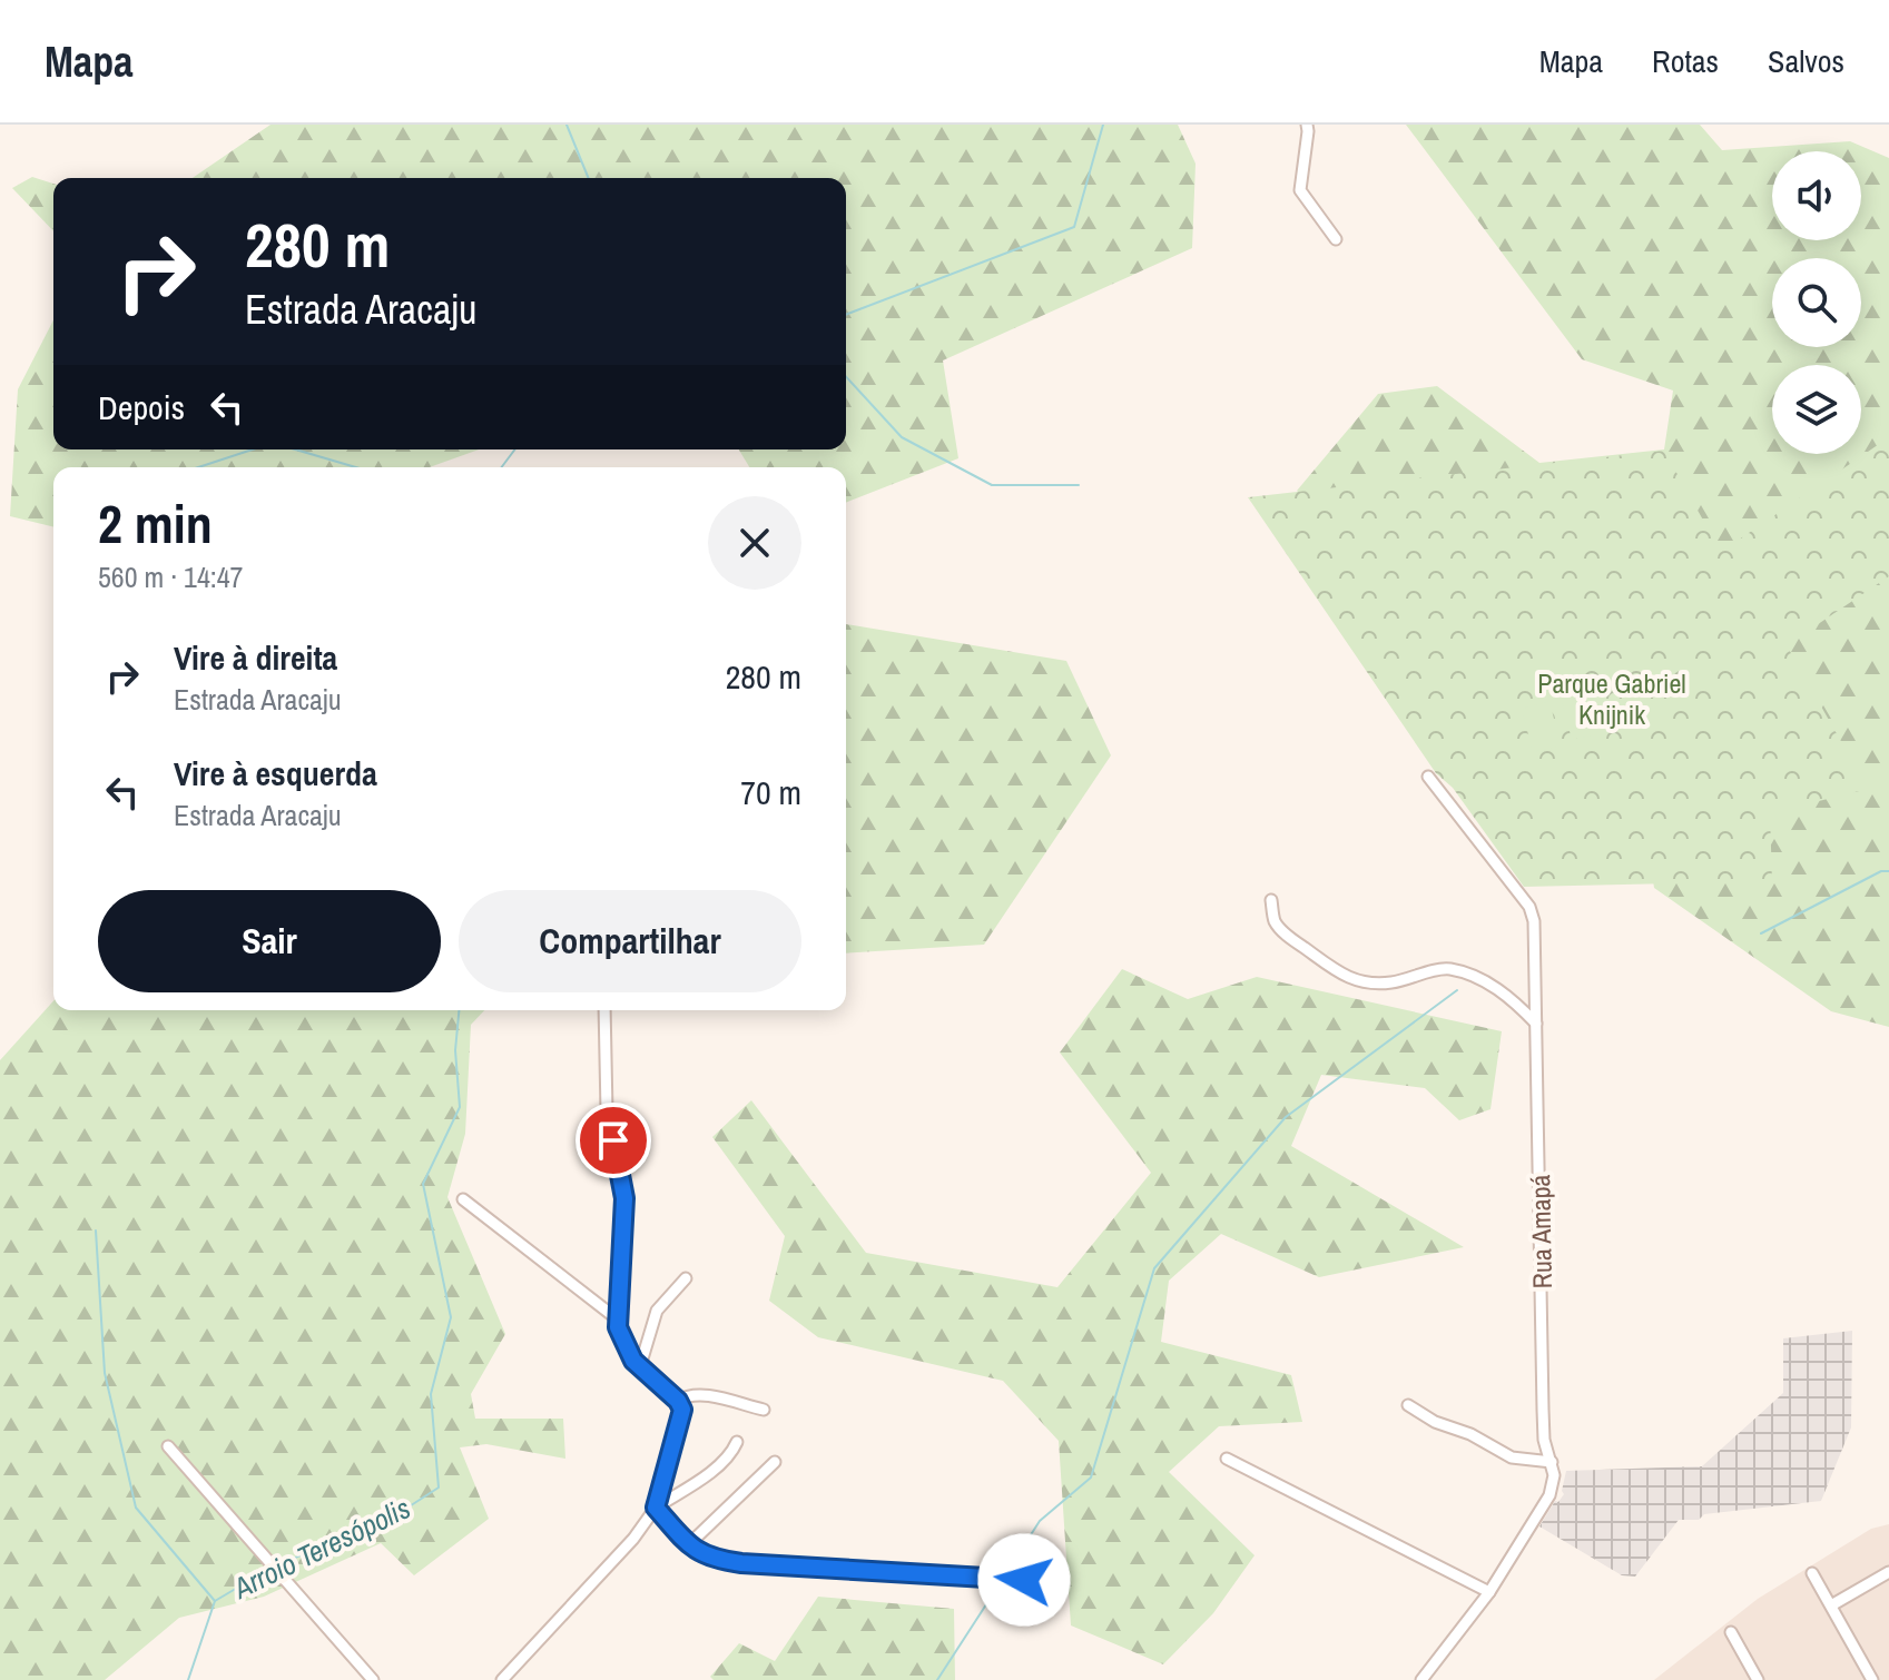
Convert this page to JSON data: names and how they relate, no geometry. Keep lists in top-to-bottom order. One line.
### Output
{"streets":{"street":["Rua Amapá"]},"water":["Arroio Teresópolis"],"parks":["Parque Gabriel Knijnik"],"page":{"header":"Mapa","nav":["Mapa","Rotas","Salvos"],"turn":["280 m","Estrada Aracaju"],"then":"Depois","heading":["2 min","560 m · 14:47"],"list":[{"name":"Vire à direita","note":"Estrada Aracaju","value":"280 m"},{"name":"Vire à esquerda","note":"Estrada Aracaju","value":"70 m"}],"buttons":["Sair","Compartilhar"]}}
